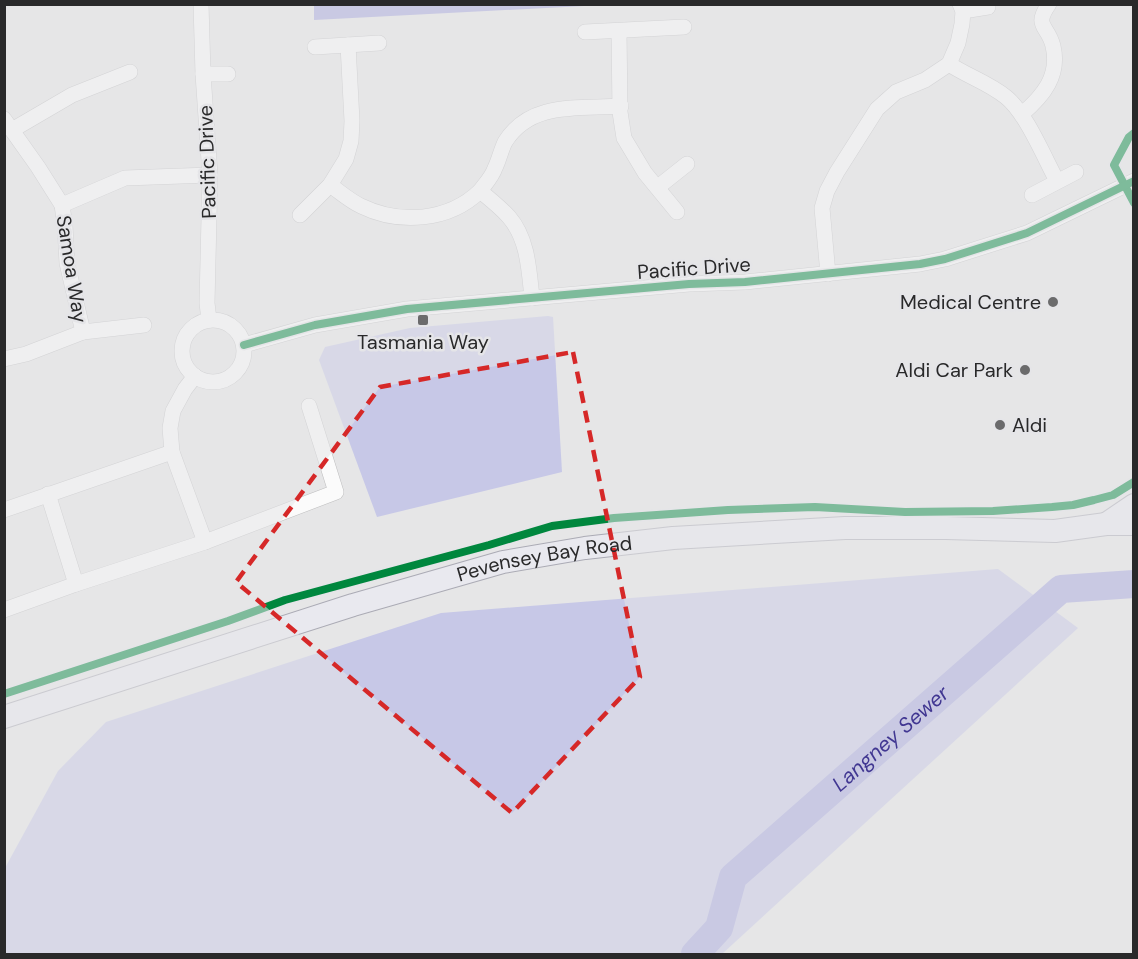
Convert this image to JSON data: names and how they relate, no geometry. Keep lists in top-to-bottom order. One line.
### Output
{"streets":{"main road":["Pevensey Bay Road"],"street":["Pacific Drive","Samoa Way"]},"crossings":[["Pacific Drive","Samoa Way"]],"water":["Langney Sewer"],"places":{"other":["Medical Centre","Aldi Car Park","Aldi"],"transit":["Tasmania Way"]}}
